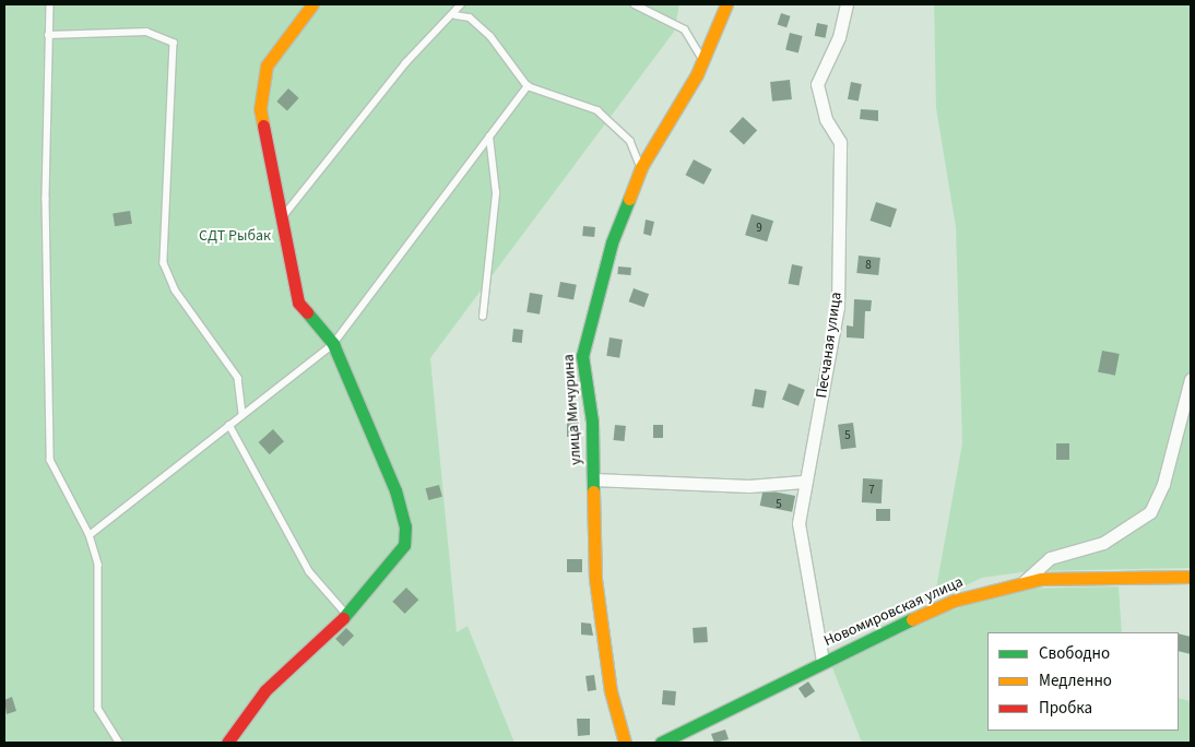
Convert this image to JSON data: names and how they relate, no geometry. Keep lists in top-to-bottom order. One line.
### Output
{"streets":{"street":["Песчаная улица","улица Мичурина","Новомировская улица"]},"crossings":[["Песчаная улица","Новомировская улица"]],"parks":["СДТ Рыбак"],"house_numbers":["9","8","5","7","5"],"legend":["Свободно","Медленно","Пробка"]}
